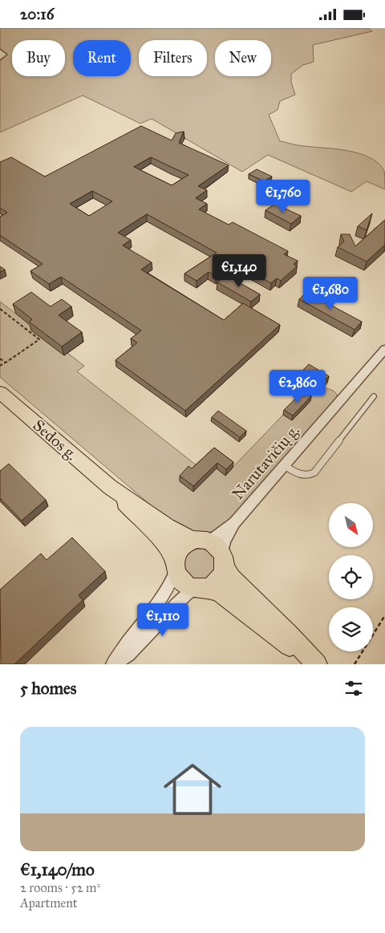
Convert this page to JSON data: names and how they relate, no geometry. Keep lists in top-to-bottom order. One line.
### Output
{"streets":{"main road":["Sedos g."],"street":["Narutavičių g."]},"crossings":[["Sedos g.","Narutavičių g."]],"north":"bottom right","page":{"status":"20:16","chip":["Buy","Rent","Filters","New"],"price":["€1,760","€1,140","€1,680","€2,860","€1,110"],"heading":"5 homes","list":[{"name":"€1,140/mo","note":"2 rooms · 52 m² · Apartment"}]}}
